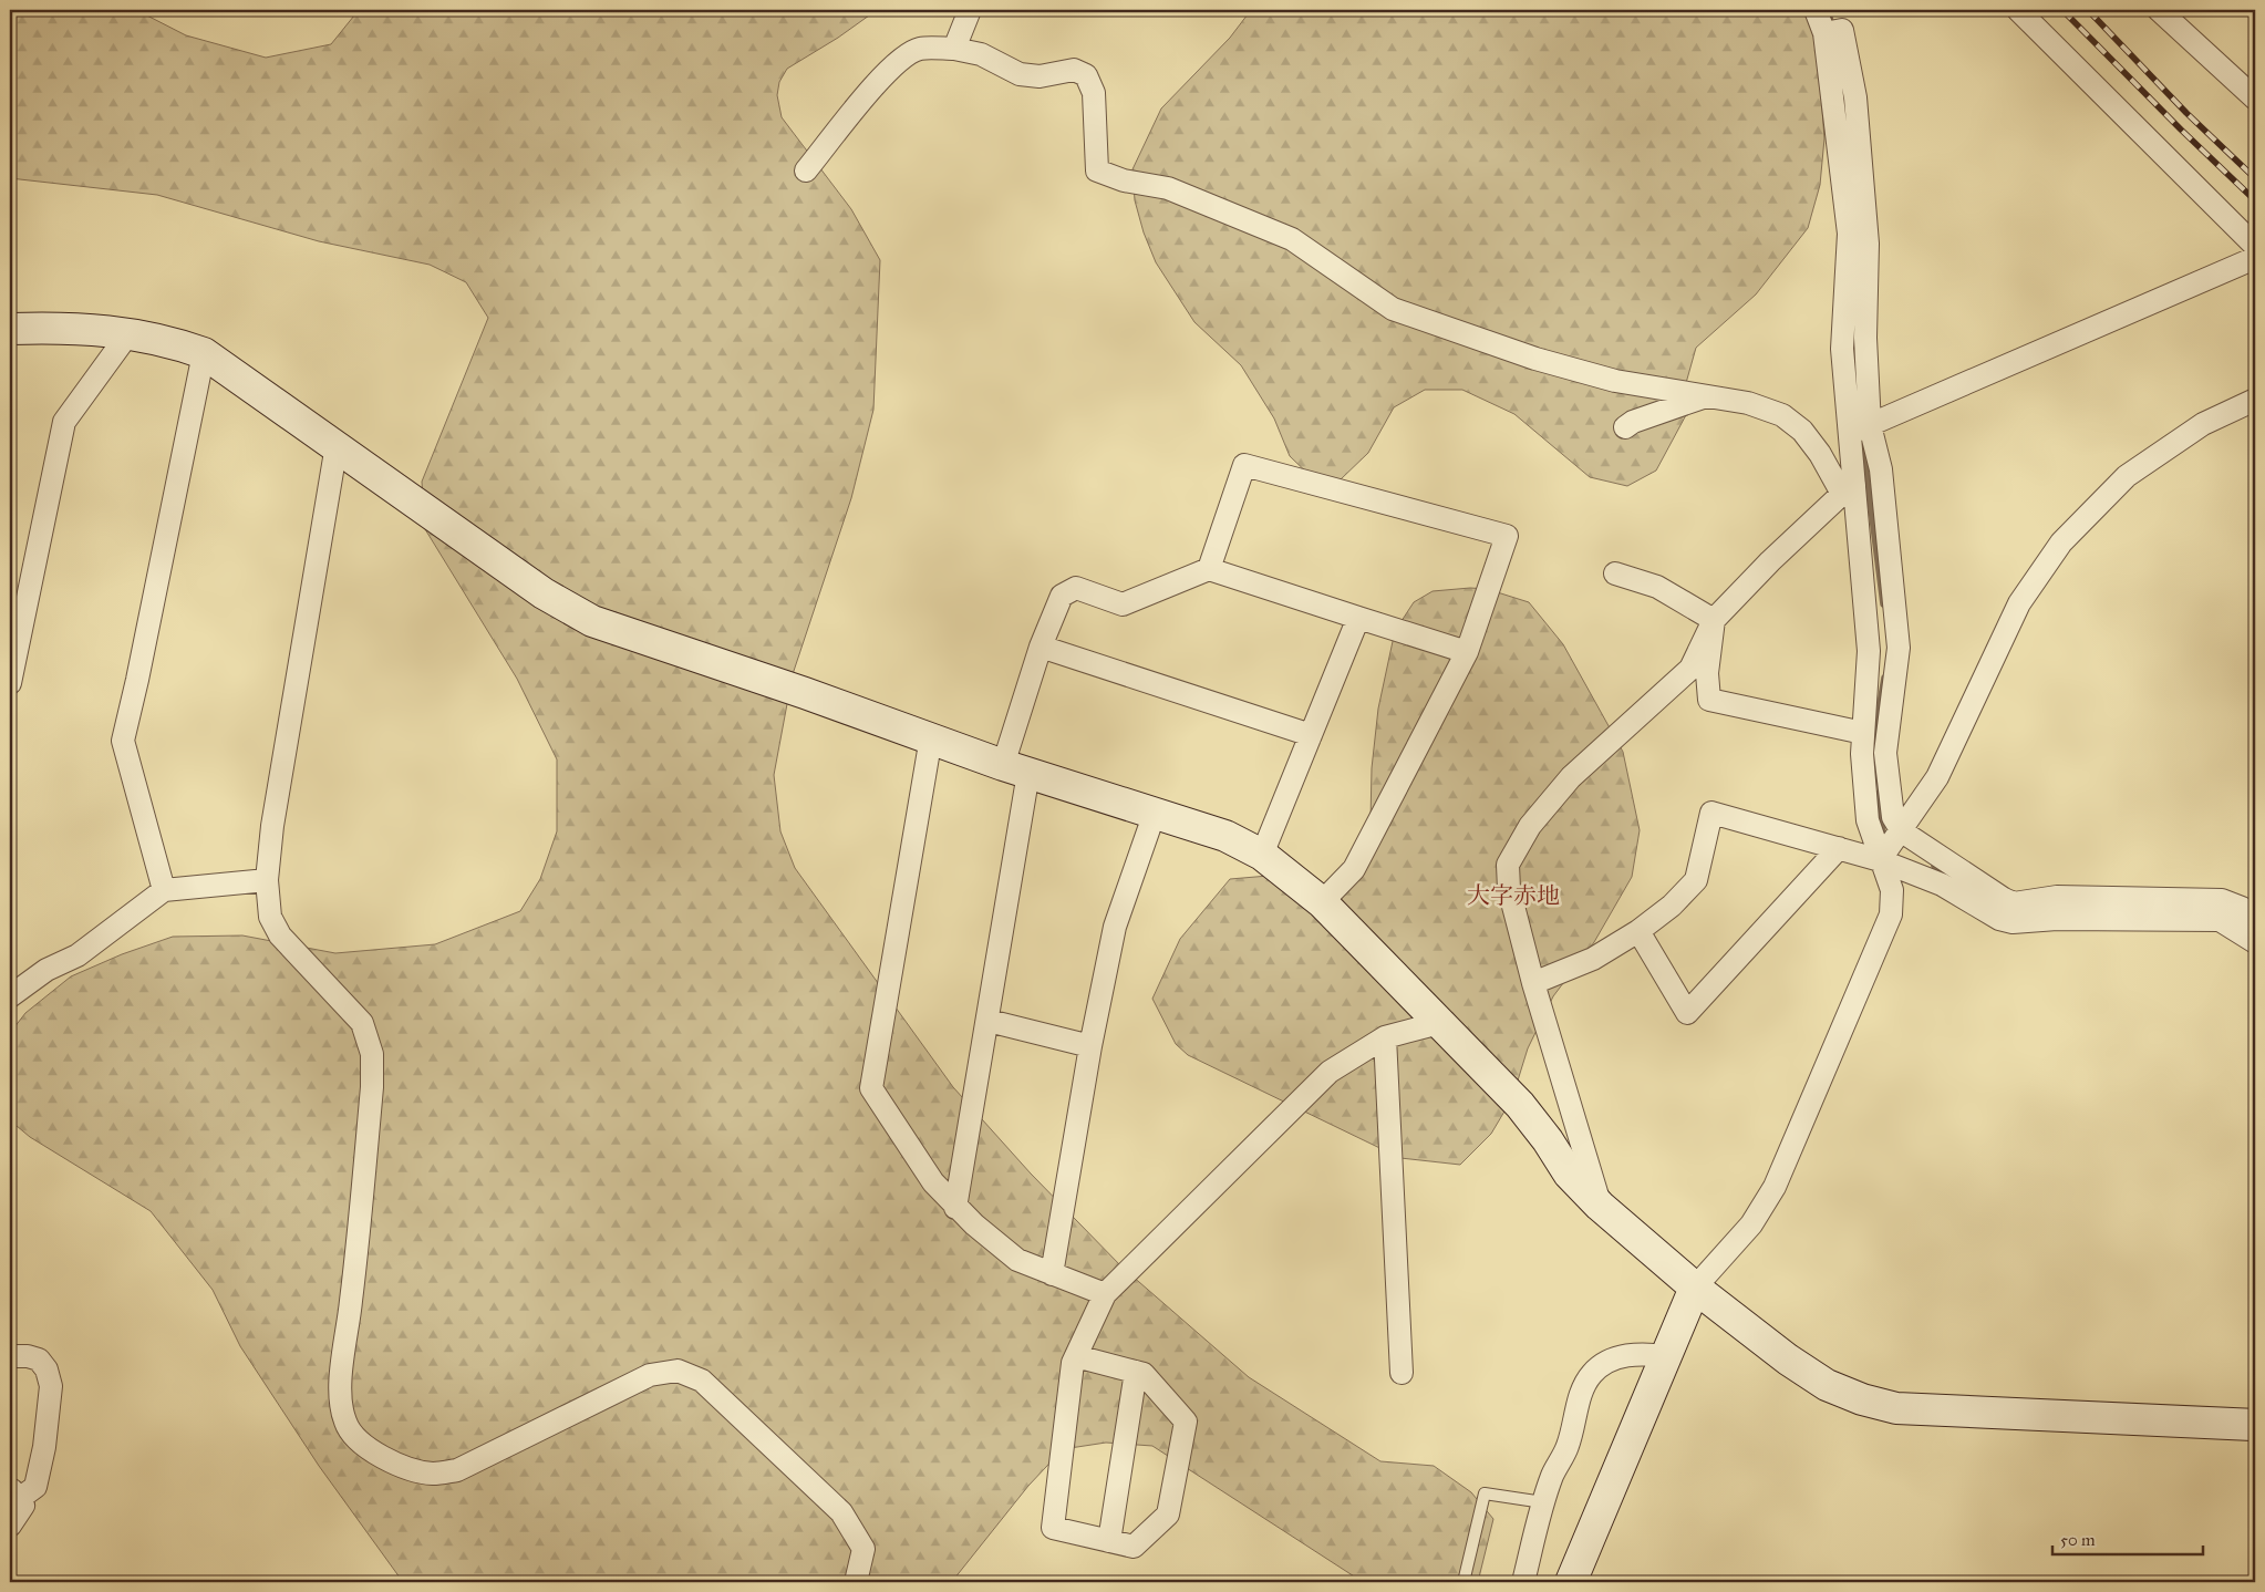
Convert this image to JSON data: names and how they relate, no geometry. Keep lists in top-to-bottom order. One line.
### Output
{"districts":["大字赤地"],"scale_bar":"50 m"}
